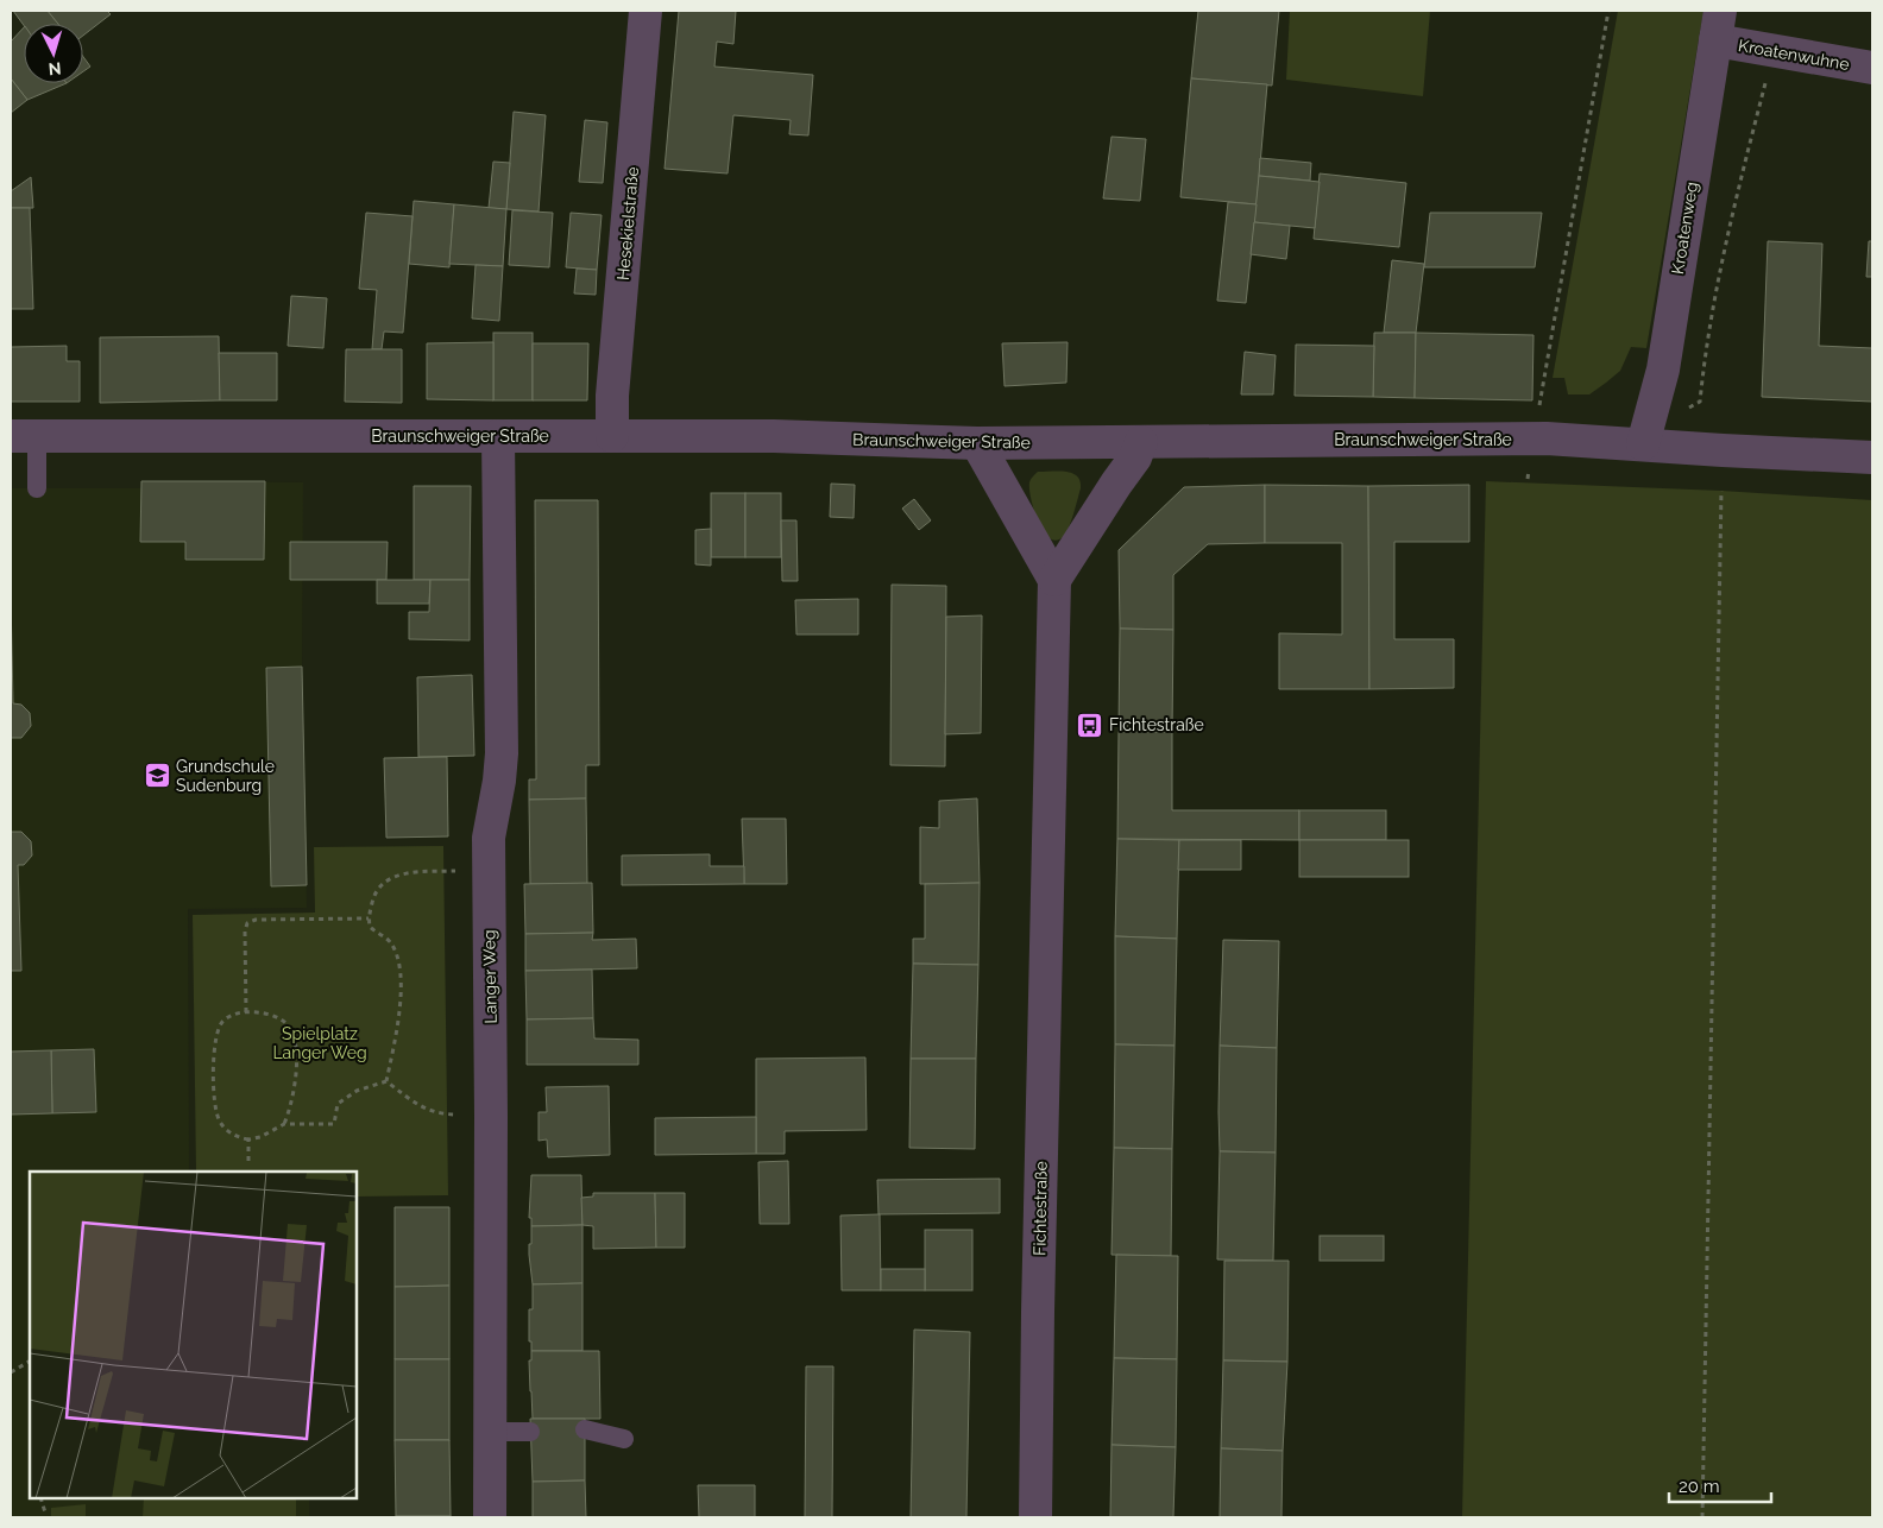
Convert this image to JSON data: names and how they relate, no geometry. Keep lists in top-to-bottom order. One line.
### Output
{"streets":{"street":["Kroatenwuhne","Hesekielstraße","Kroatenweg","Braunschweiger Straße","Langer Weg","Fichtestraße"]},"crossings":[["Kroatenwuhne","Kroatenweg"],["Hesekielstraße","Braunschweiger Straße"],["Kroatenweg","Braunschweiger Straße"],["Braunschweiger Straße","Langer Weg"]],"parks":["Spielplatz Langer Weg"],"places":{"bus stop":["Fichtestraße"],"school or university":["Grundschule Sudenburg"]},"scale_bar":"20 m","north":"bottom"}
